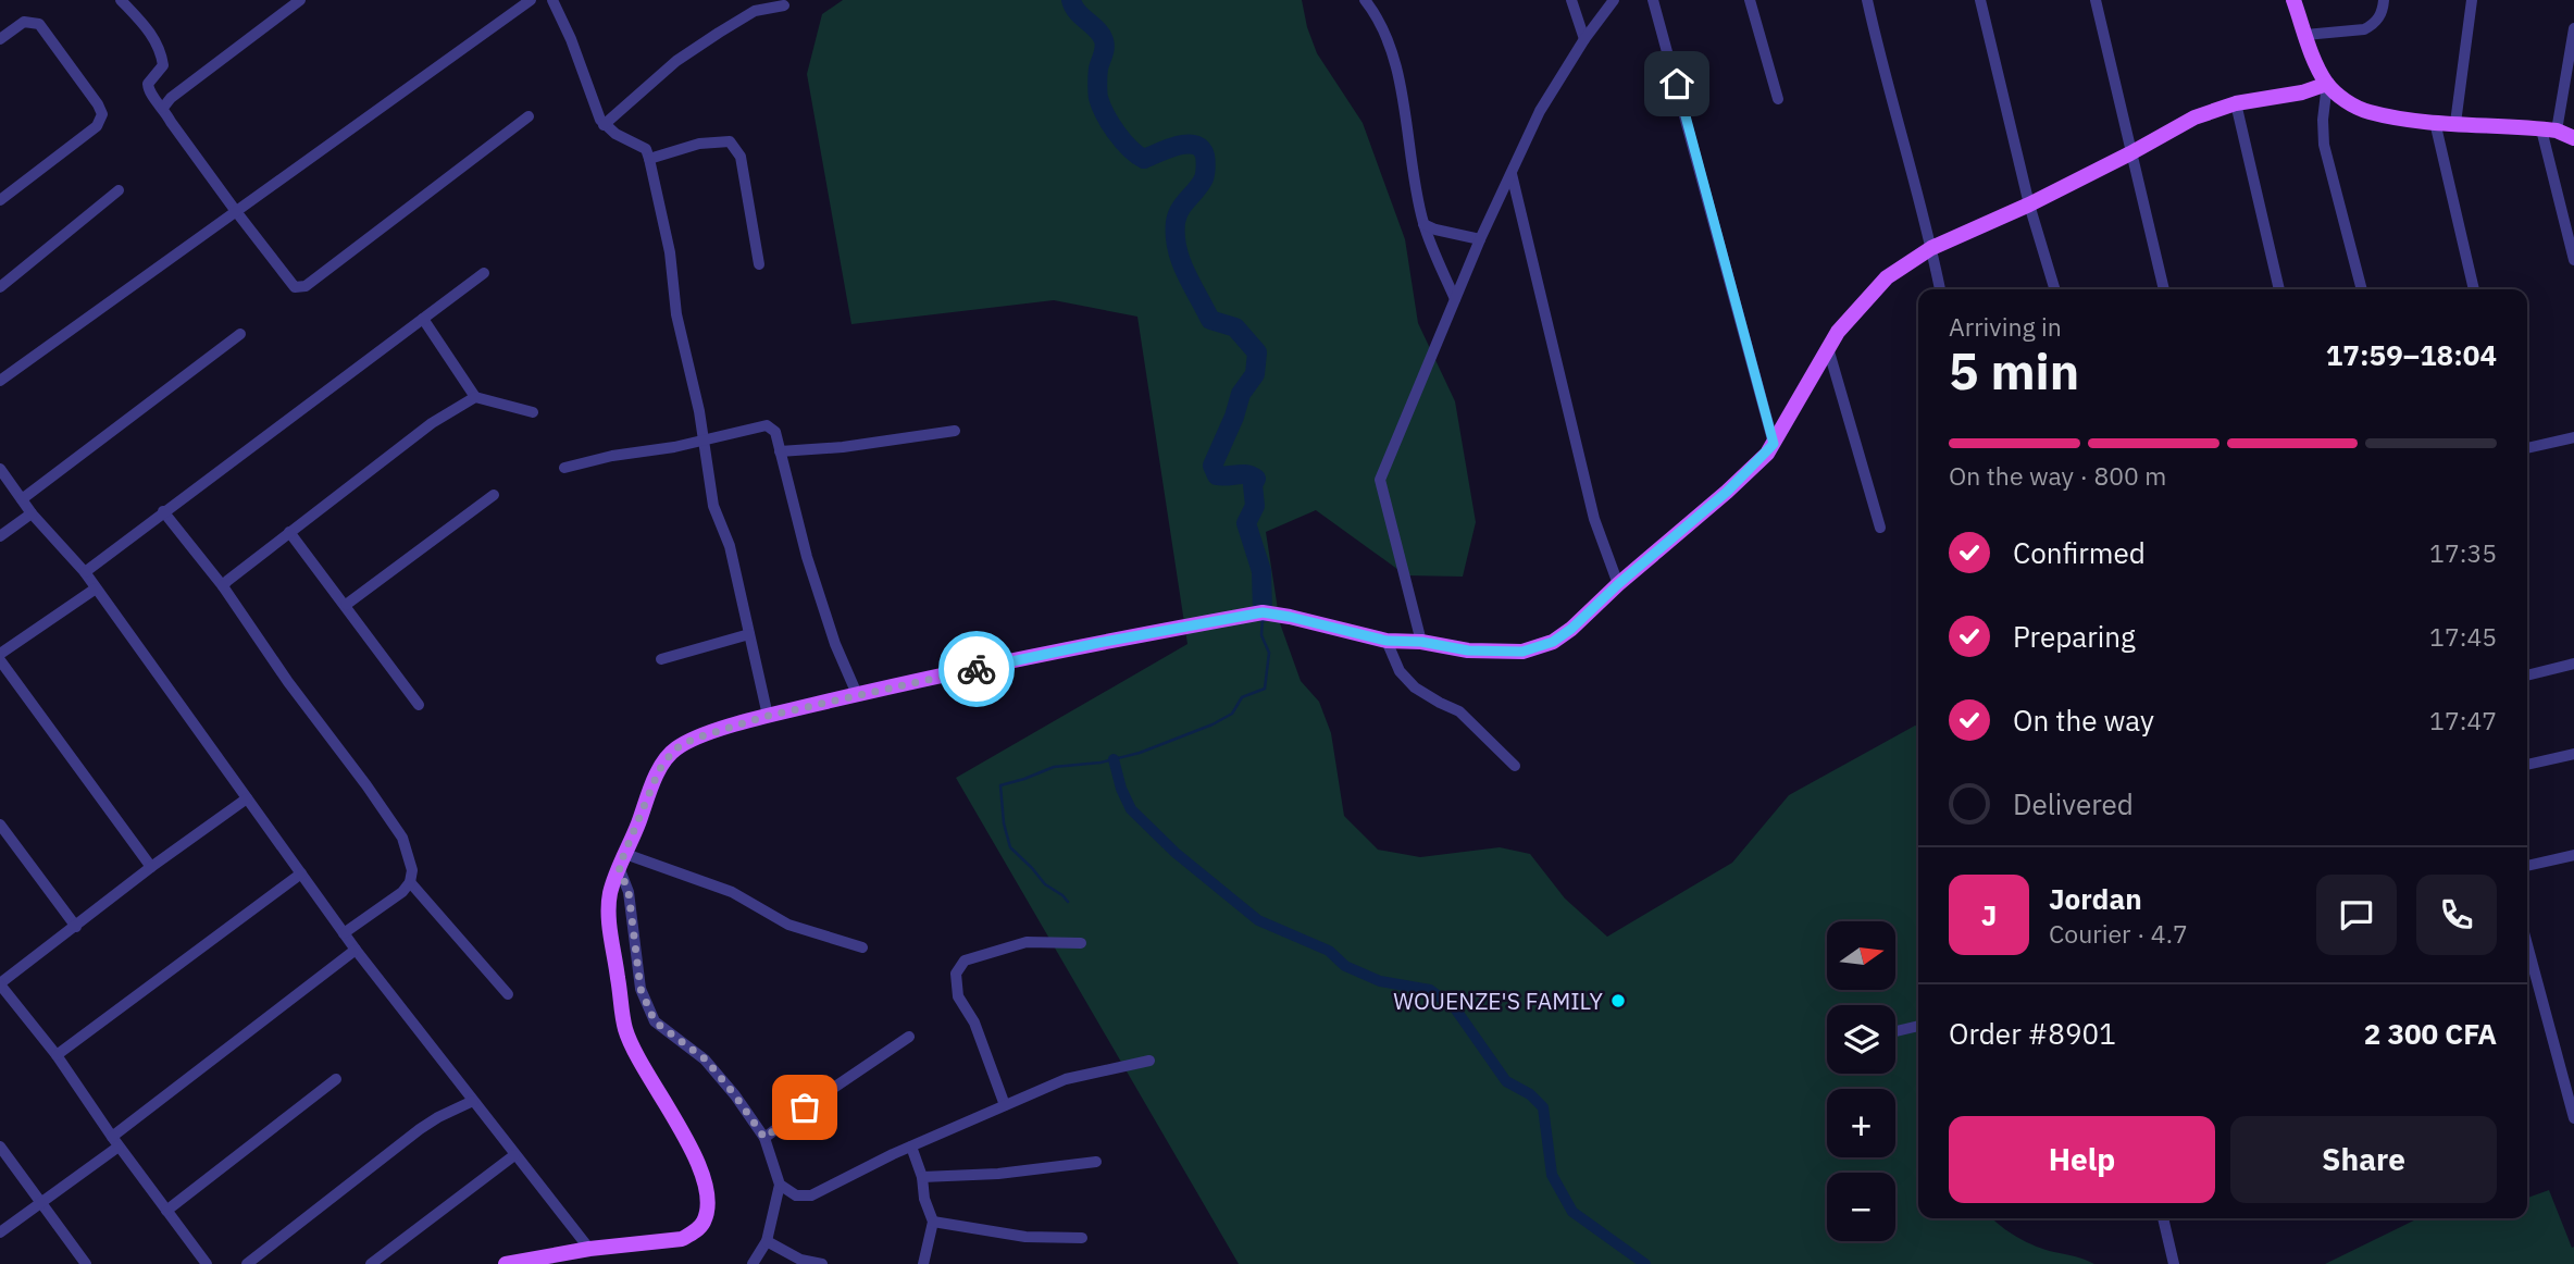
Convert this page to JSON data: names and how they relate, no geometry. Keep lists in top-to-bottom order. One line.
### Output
{"places":["WOUENZE'S FAMILY"],"north":"right","page":{"heading":["5 min","Arriving in","17:59–18:04"],"panel":["Jordan","Courier · 4.7","Order #8901","2 300 CFA"],"bar":"On the way · 800 m","list":[["Confirmed","17:35"],["Preparing","17:45"],["On the way","17:47"],"Delivered"],"round":"J","map_buttons":["+","−"],"buttons":["Help","Share"]}}
